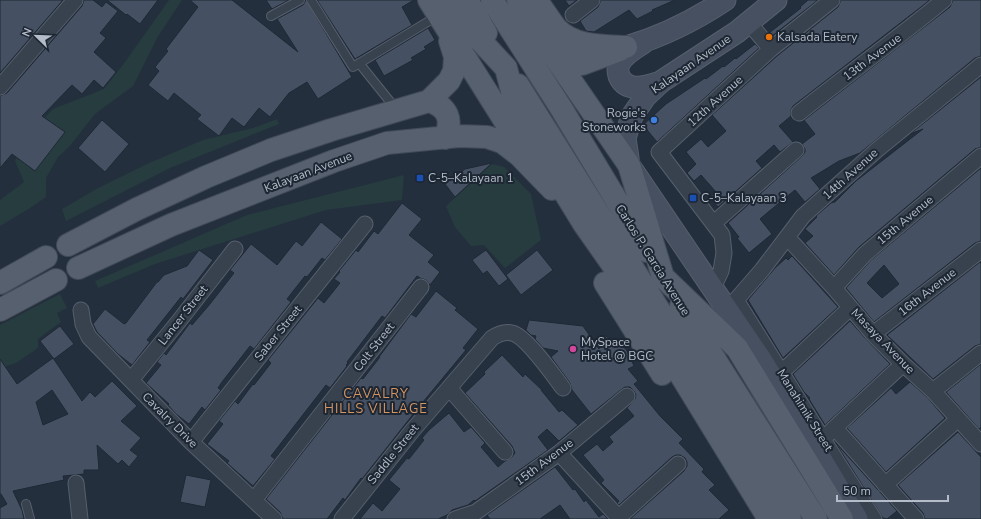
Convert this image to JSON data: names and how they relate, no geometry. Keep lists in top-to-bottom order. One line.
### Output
{"streets":{"main road":["Kalayaan Avenue","Carlos P. Garcia Avenue"],"street":["13th Avenue","12th Avenue","14th Avenue","15th Avenue","16th Avenue","Lancer Street","Saber Street","Masaya Avenue","Colt Street","Manahimik Street","Cavalry Drive","Saddle Street"]},"crossings":[["14th Avenue","Masaya Avenue"],["14th Avenue","Manahimik Street"],["15th Avenue","Masaya Avenue"],["16th Avenue","Masaya Avenue"],["Lancer Street","Cavalry Drive"],["Saber Street","Cavalry Drive"],["Colt Street","Cavalry Drive"]],"districts":["CAVALRY HILLS VILLAGE"],"places":{"other":["Kalsada Eatery","Rogie's Stoneworks","MySpace Hotel @ BGC"],"transit":["C-5–Kalayaan 1","C-5–Kalayaan 3"]},"scale_bar":"50 m","north":"top left"}
